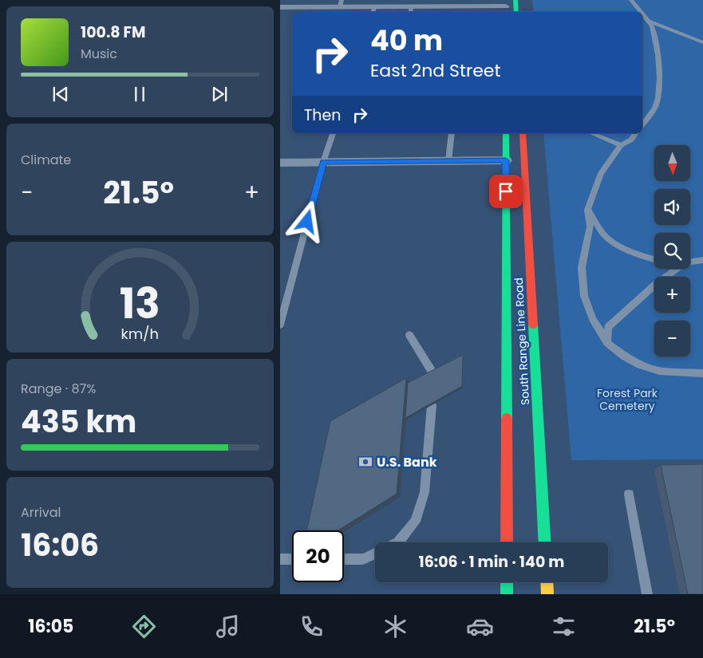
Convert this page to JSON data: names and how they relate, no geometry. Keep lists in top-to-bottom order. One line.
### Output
{"streets":{"main road":["South Range Line Road"]},"parks":["Forest Park Cemetery"],"places":{"bank":["U.S. Bank"]},"north":"bottom","page":{"turn":["40 m","East 2nd Street"],"song":["100.8 FM","Music"],"then":"Then","tile":["Climate",["Range · 87%","435 km"],["Arrival","16:06"]],"map_buttons":["+","−"],"heat":["−","21.5°","+"],"limit":"20","trip":"16:06 · 1 min · 140 m","tabs":["16:05","21.5°"],"gauge":["13","km/h"]}}
